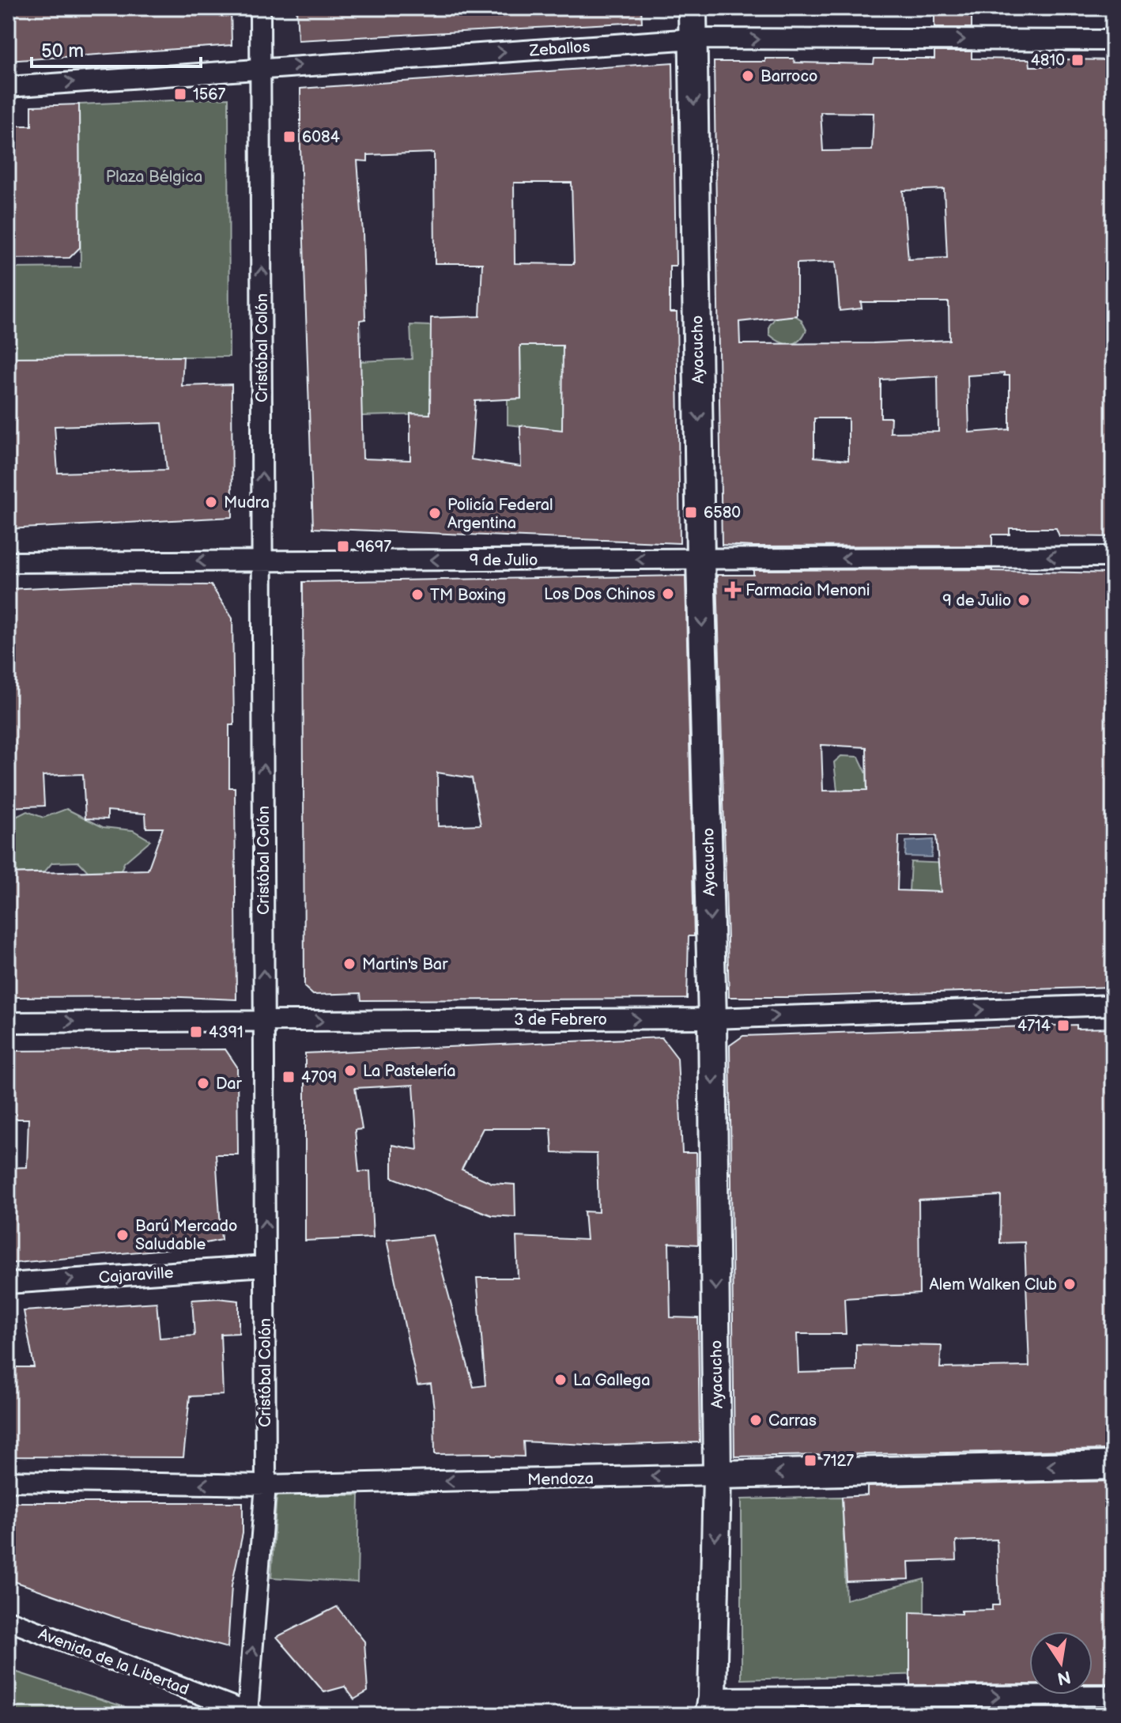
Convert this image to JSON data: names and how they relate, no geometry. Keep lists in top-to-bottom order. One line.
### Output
{"streets":{"main road":["Ayacucho","Mendoza"],"street":["Zeballos","Cristóbal Colón","9 de Julio","3 de Febrero","Cajaraville","Avenida de la Libertad"]},"crossings":[["Zeballos","Cristóbal Colón"],["Zeballos","Ayacucho"],["Cristóbal Colón","9 de Julio"],["Cristóbal Colón","3 de Febrero"],["Cristóbal Colón","Cajaraville"],["Cristóbal Colón","Mendoza"],["Cristóbal Colón","Avenida de la Libertad"],["Ayacucho","9 de Julio"],["Ayacucho","3 de Febrero"],["Ayacucho","Mendoza"]],"one_way":["Zeballos","Cristóbal Colón","Ayacucho","9 de Julio","3 de Febrero","Cajaraville","Mendoza"],"parks":["Plaza Bélgica"],"places":{"transit":["4810","1567","6084","6580","9697","4714","4391","4709","7127"],"other":["Barroco","Mudra","Policía Federal Argentina","Los Dos Chinos","TM Boxing","9 de Julio","Martin's Bar","La Pastelería","Dar","Barú Mercado Saludable","Alem Walken Club","La Gallega","Carras"],"health":["Farmacia Menoni"]},"scale_bar":"50 m","north":"bottom"}
